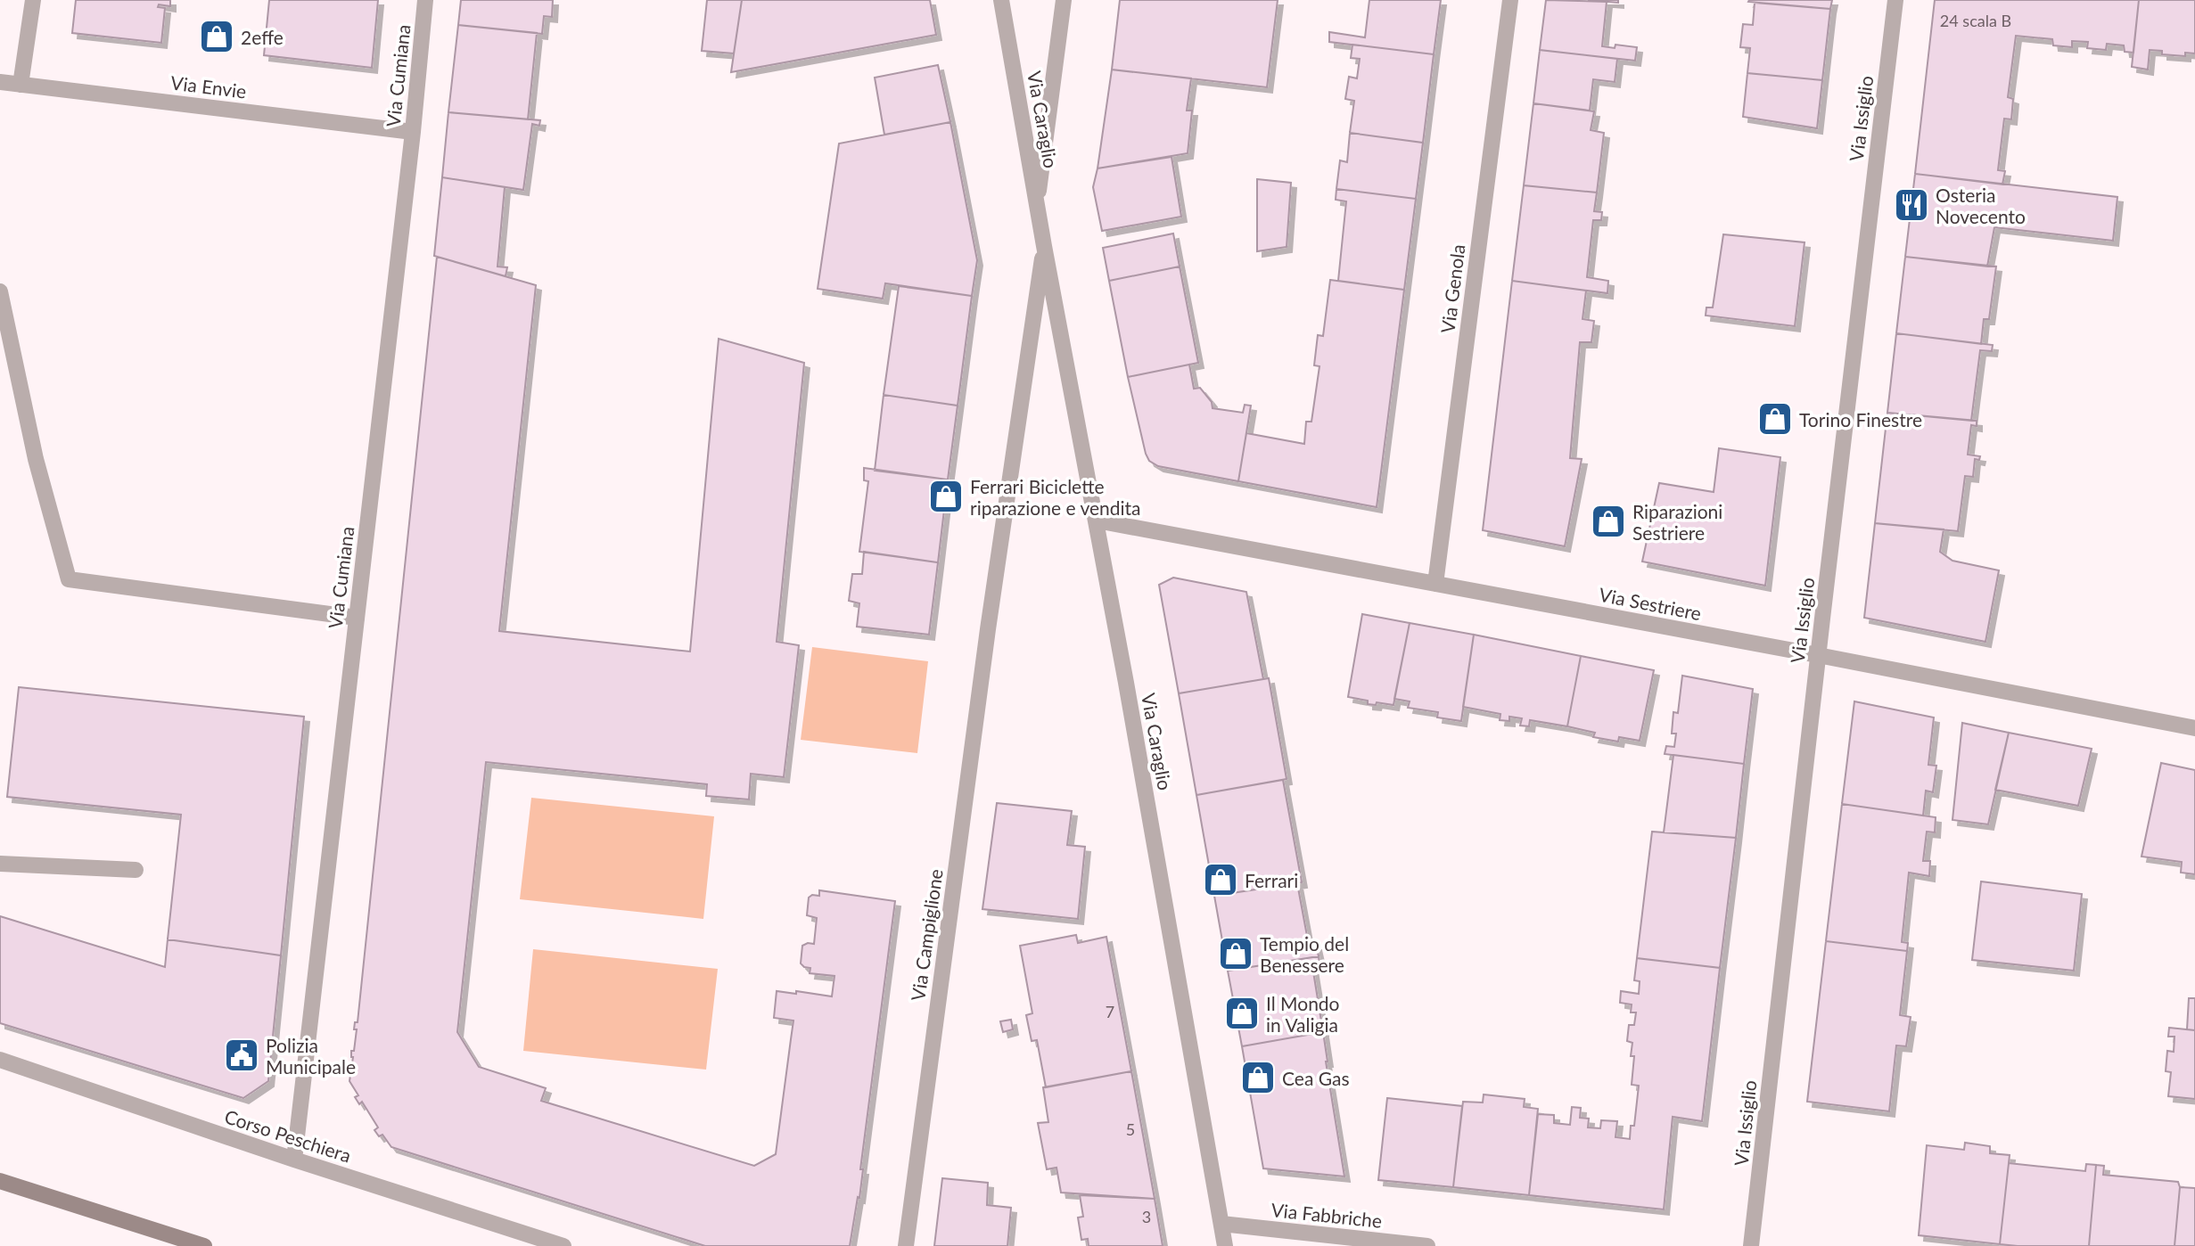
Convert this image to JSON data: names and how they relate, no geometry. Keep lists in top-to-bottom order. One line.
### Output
{"streets":{"street":["Via Cumiana","Via Envie","Via Issiglio","Via Caraglio","Via Genola","Via Sestriere","Via Campiglione","Corso Peschiera","Via Fabbriche"]},"crossings":[["Via Cumiana","Via Envie"],["Via Cumiana","Corso Peschiera"],["Via Issiglio","Via Sestriere"],["Via Caraglio","Via Sestriere"],["Via Caraglio","Via Campiglione"],["Via Caraglio","Via Fabbriche"],["Via Genola","Via Sestriere"]],"places":{"shop":["2effe","Torino Finestre","Ferrari Biciclette riparazione e vendita","Riparazioni Sestriere","Ferrari","Tempio del Benessere","Il Mondo in Valigia","Cea Gas"],"restaurant":["Osteria Novecento"],"public building":["Polizia Municipale"]},"house_numbers":["24 scala B","7","5","3"]}
